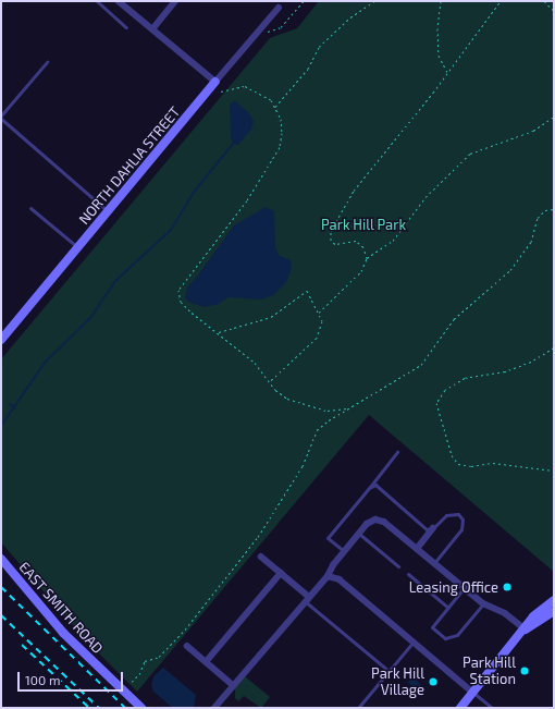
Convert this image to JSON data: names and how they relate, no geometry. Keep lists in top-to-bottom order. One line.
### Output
{"streets":{"street":["NORTH DAHLIA STREET","EAST SMITH ROAD"]},"parks":["Park Hill Park"],"places":["Leasing Office","Park Hill Station","Park Hill Village"],"scale_bar":"100 m"}
